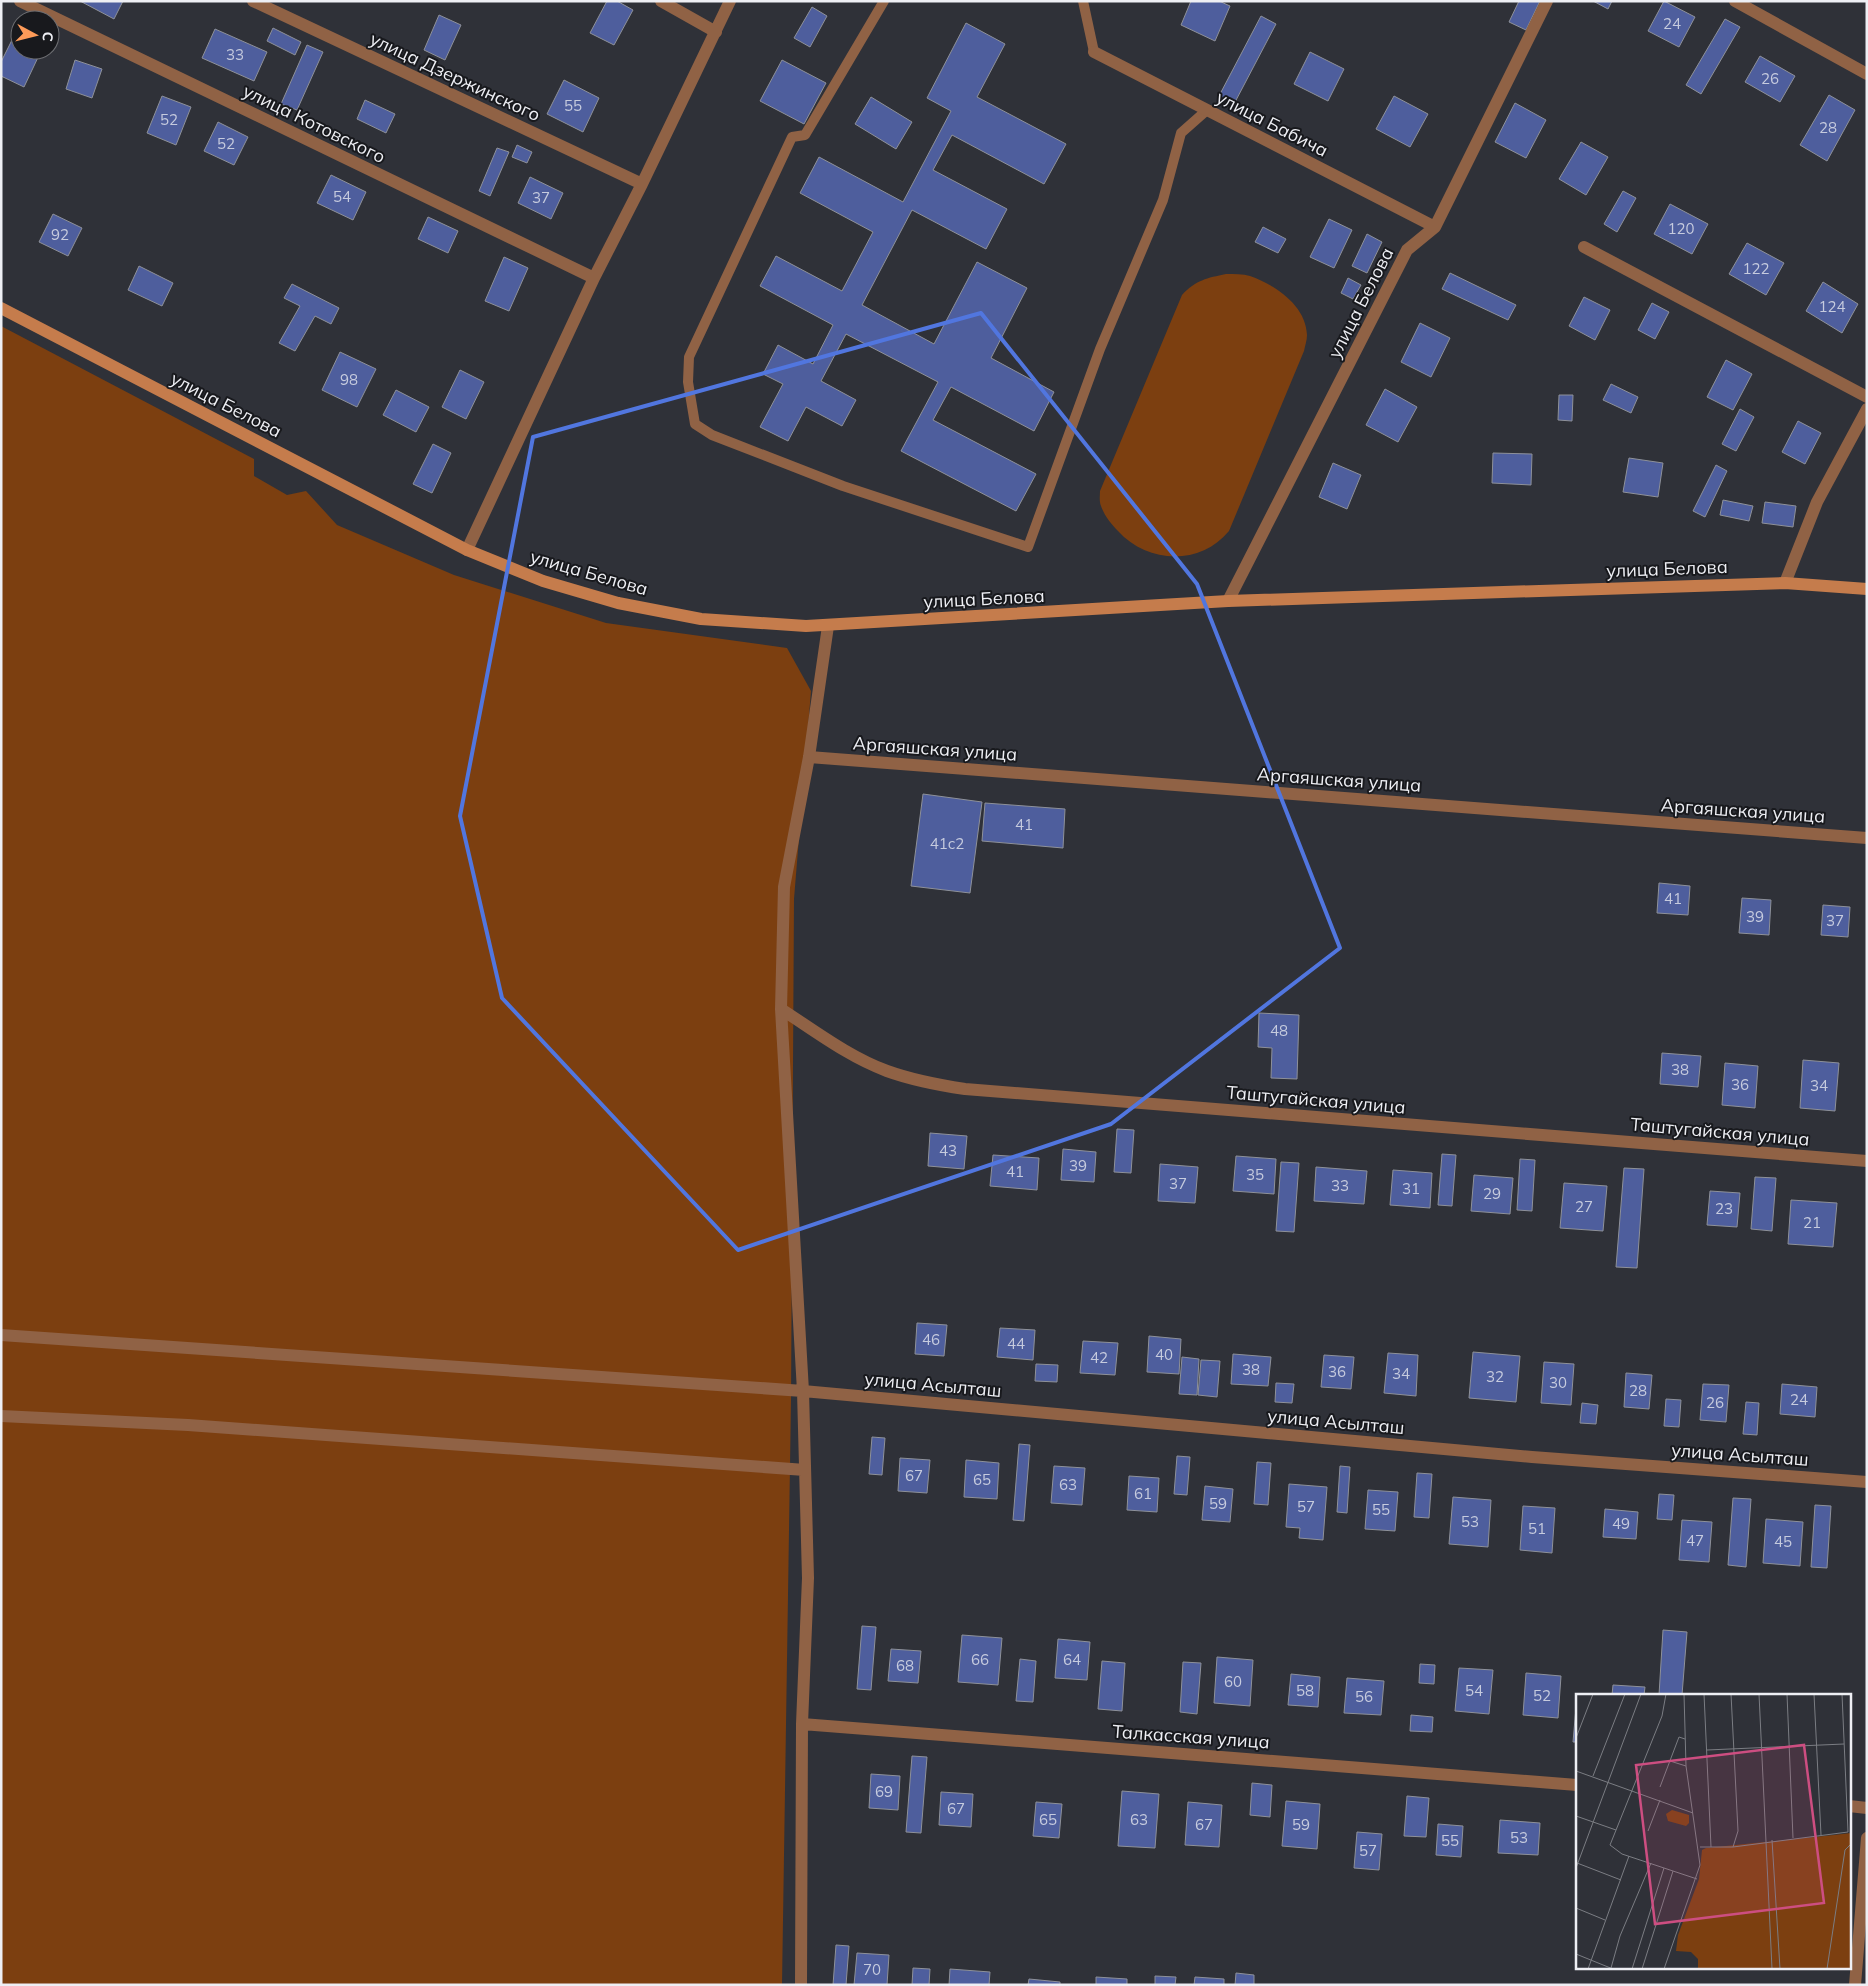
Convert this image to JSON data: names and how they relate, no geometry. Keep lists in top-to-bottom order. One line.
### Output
{"streets":{"main road":["улица Белова"],"street":["улица Дзержинского","улица Котовского","улица Бабича","Аргаяшская улица","Таштугайская улица","улица Асылташ","Талкасская улица"]},"crossings":[["улица Бабича","улица Белова"]],"house_numbers":["24","33","26","55","52","28","52","54","37","120","92","122","124","98","41","41с2","41","39","37","48","38","36","34","43","39","41","35","37","33","31","29","27","23","21","46","44","40","42","38","36","34","32","30","28","24","26","67","65","63","61","59","57","55","53","49","51","47","45","66","64","68","60","58","54","52","56","69","67","65","63","67","59","53","55","57","70"],"north":"right"}
